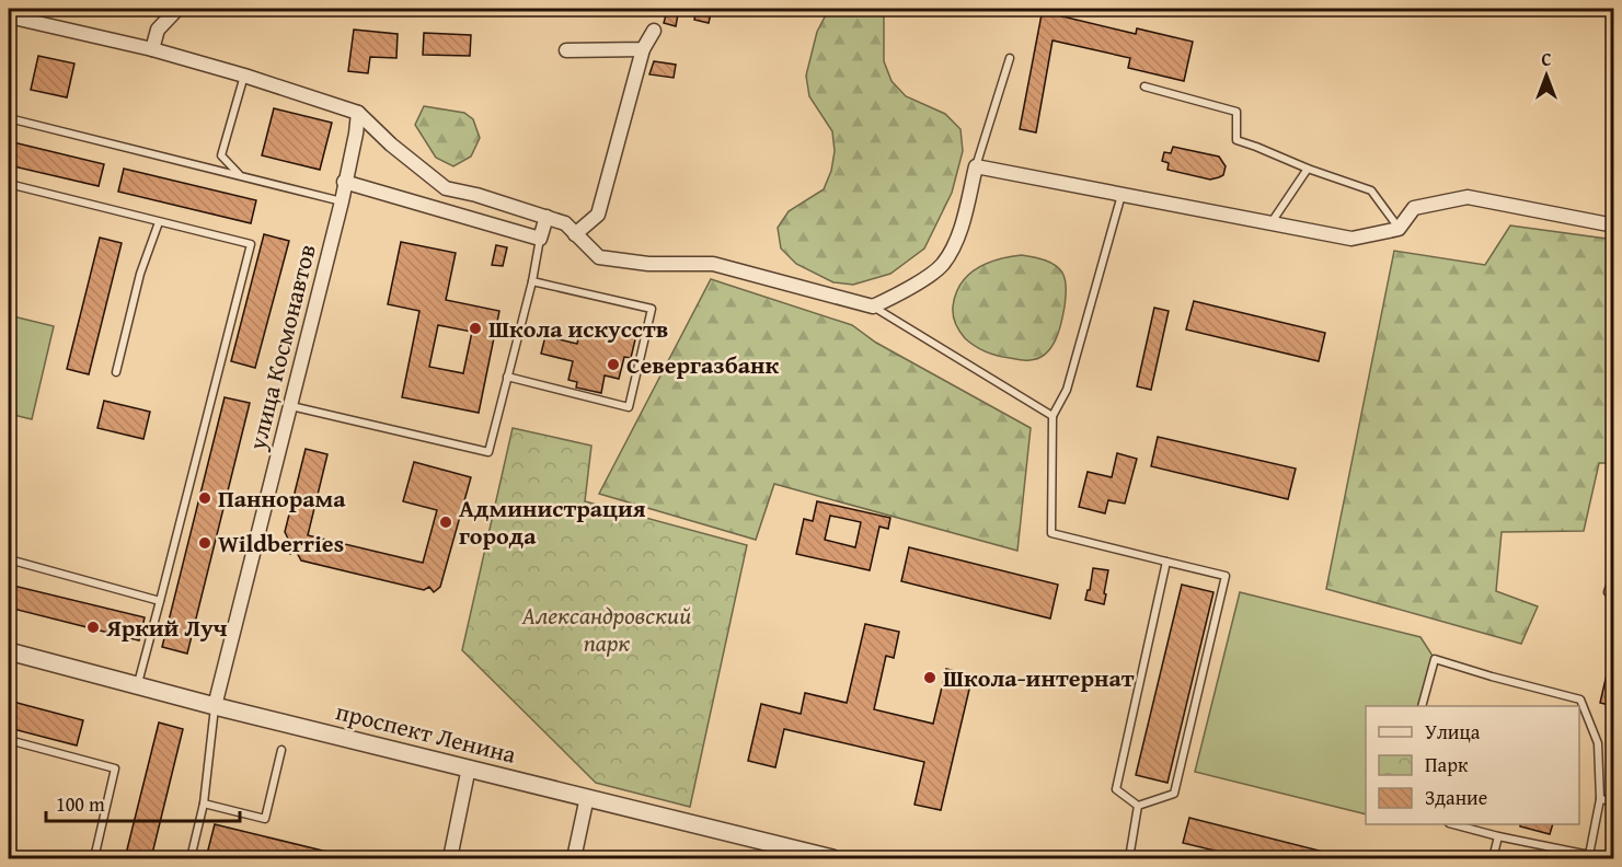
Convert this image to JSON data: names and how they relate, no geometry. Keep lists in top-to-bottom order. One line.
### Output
{"streets":{"street":["улица Космонавтов","проспект Ленина"]},"crossings":[["улица Космонавтов","проспект Ленина"]],"parks":["Александровский парк"],"places":["Школа искусcтв","Севергазбанк","Паннорама","Администрация города","Wildberries","Яркий Луч","Школа-интернат"],"legend":["Улица","Парк","Здание"],"scale_bar":"100 m","north":"top"}
